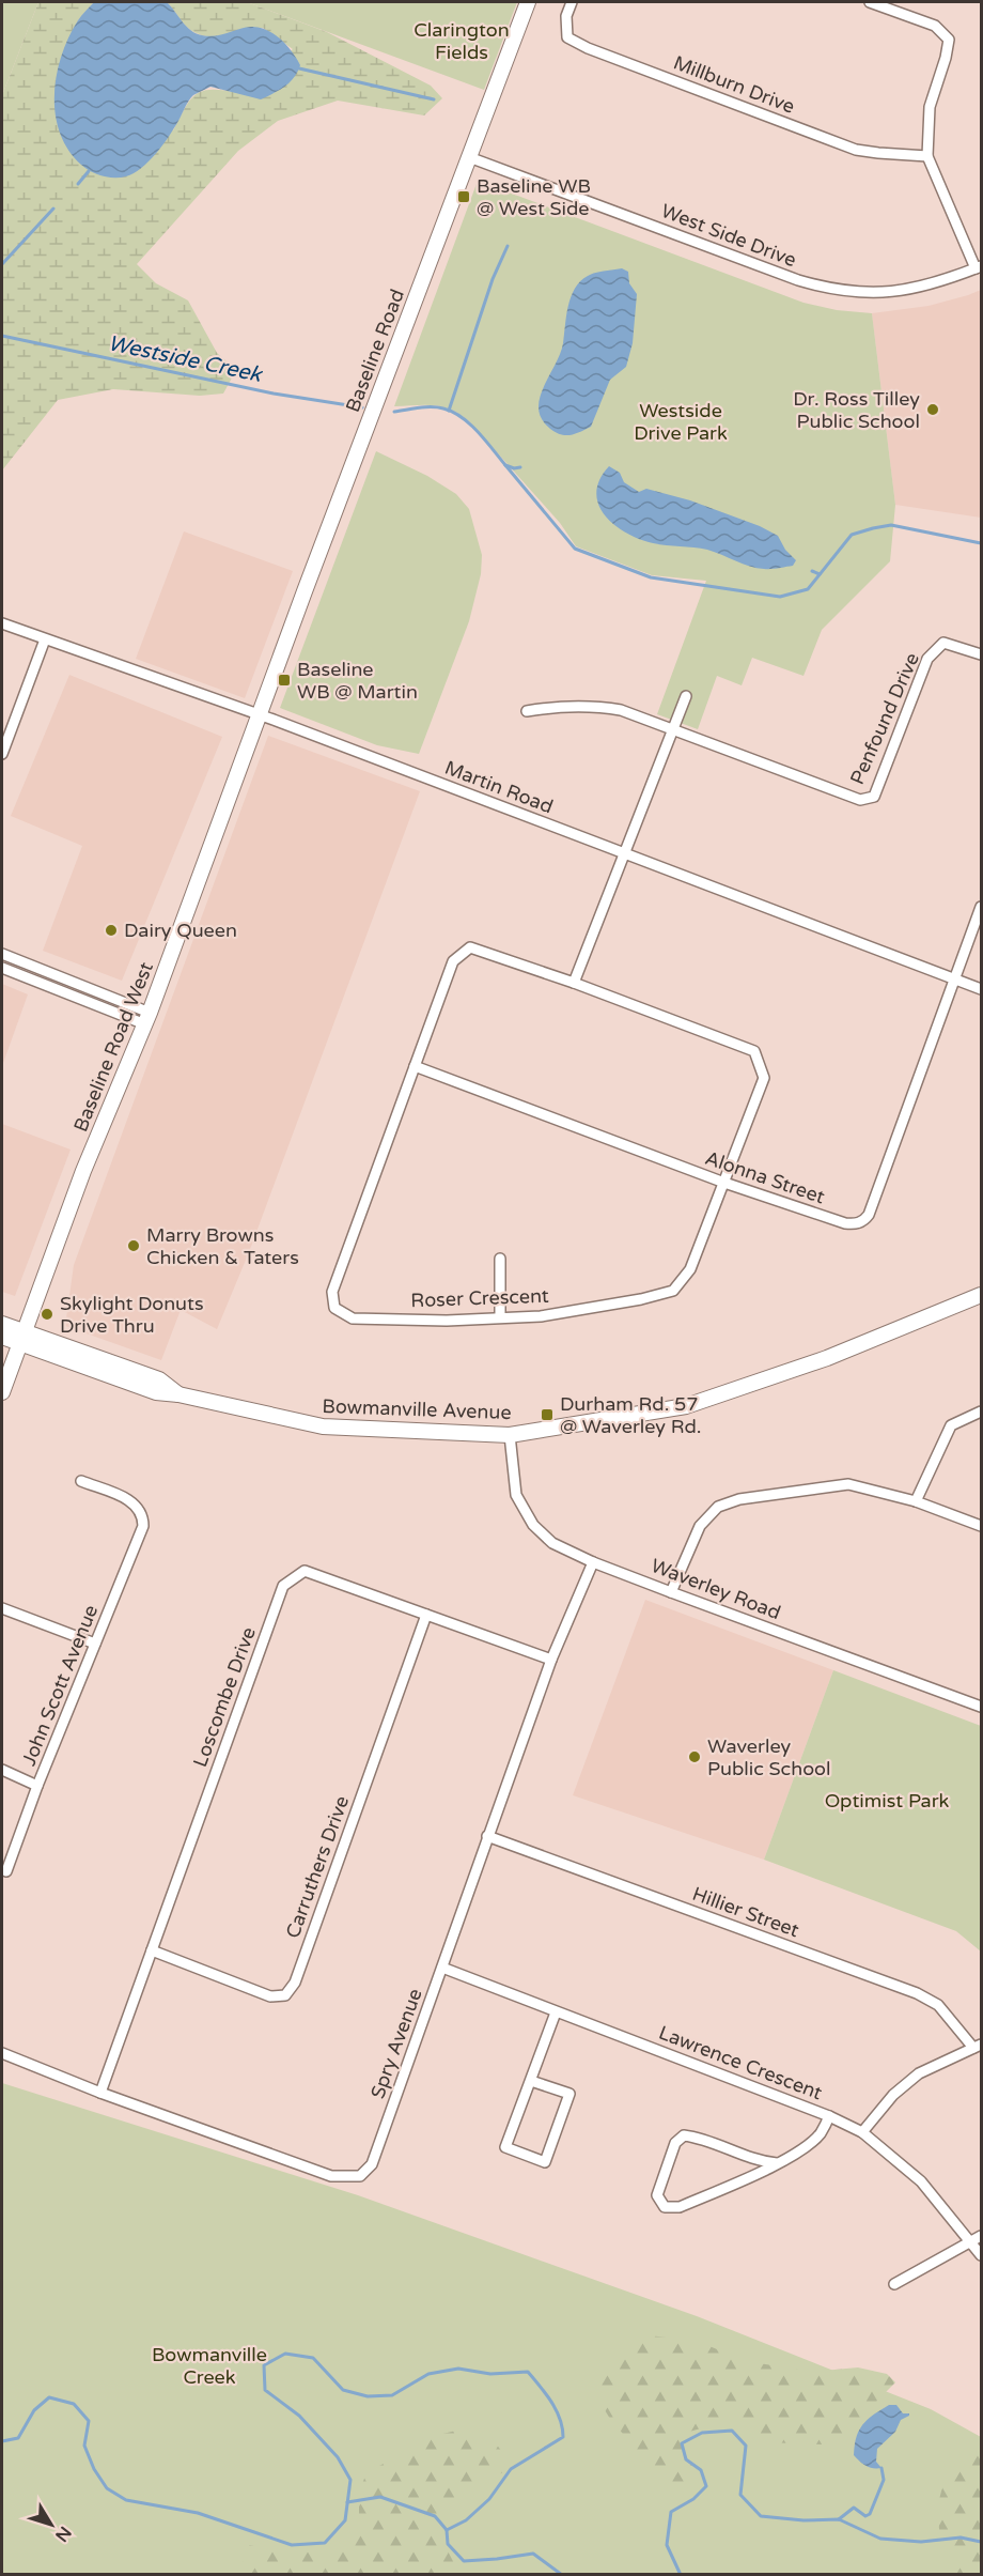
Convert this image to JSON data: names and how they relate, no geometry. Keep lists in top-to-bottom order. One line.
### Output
{"streets":{"street":["Millburn Drive","West Side Drive","Baseline Road","Penfound Drive","Martin Road","Baseline Road West","Alonna Street","Roser Crescent","Bowmanville Avenue","Waverley Road","John Scott Avenue","Loscombe Drive","Carruthers Drive","Hillier Street","Spry Avenue","Lawrence Crescent"]},"crossings":[["West Side Drive","Baseline Road"],["Baseline Road","Martin Road"],["Baseline Road","Baseline Road West"],["Martin Road","Baseline Road West"],["Martin Road","Alonna Street"],["Baseline Road West","Bowmanville Avenue"],["Alonna Street","Roser Crescent"],["Bowmanville Avenue","Waverley Road"],["Waverley Road","Spry Avenue"],["Loscombe Drive","Carruthers Drive"],["Loscombe Drive","Spry Avenue"],["Hillier Street","Spry Avenue"],["Spry Avenue","Lawrence Crescent"]],"water":["Westside Creek"],"parks":["Clarington Fields","Westside Drive Park","Optimist Park","Bowmanville Creek"],"places":{"transit":["Baseline WB @ West Side","Baseline WB @ Martin","Durham Rd. 57 @ Waverley Rd."],"other":["Dr. Ross Tilley Public School","Dairy Queen","Marry Browns Chicken & Taters","Skylight Donuts Drive Thru","Waverley Public School"]},"north":"bottom right"}
